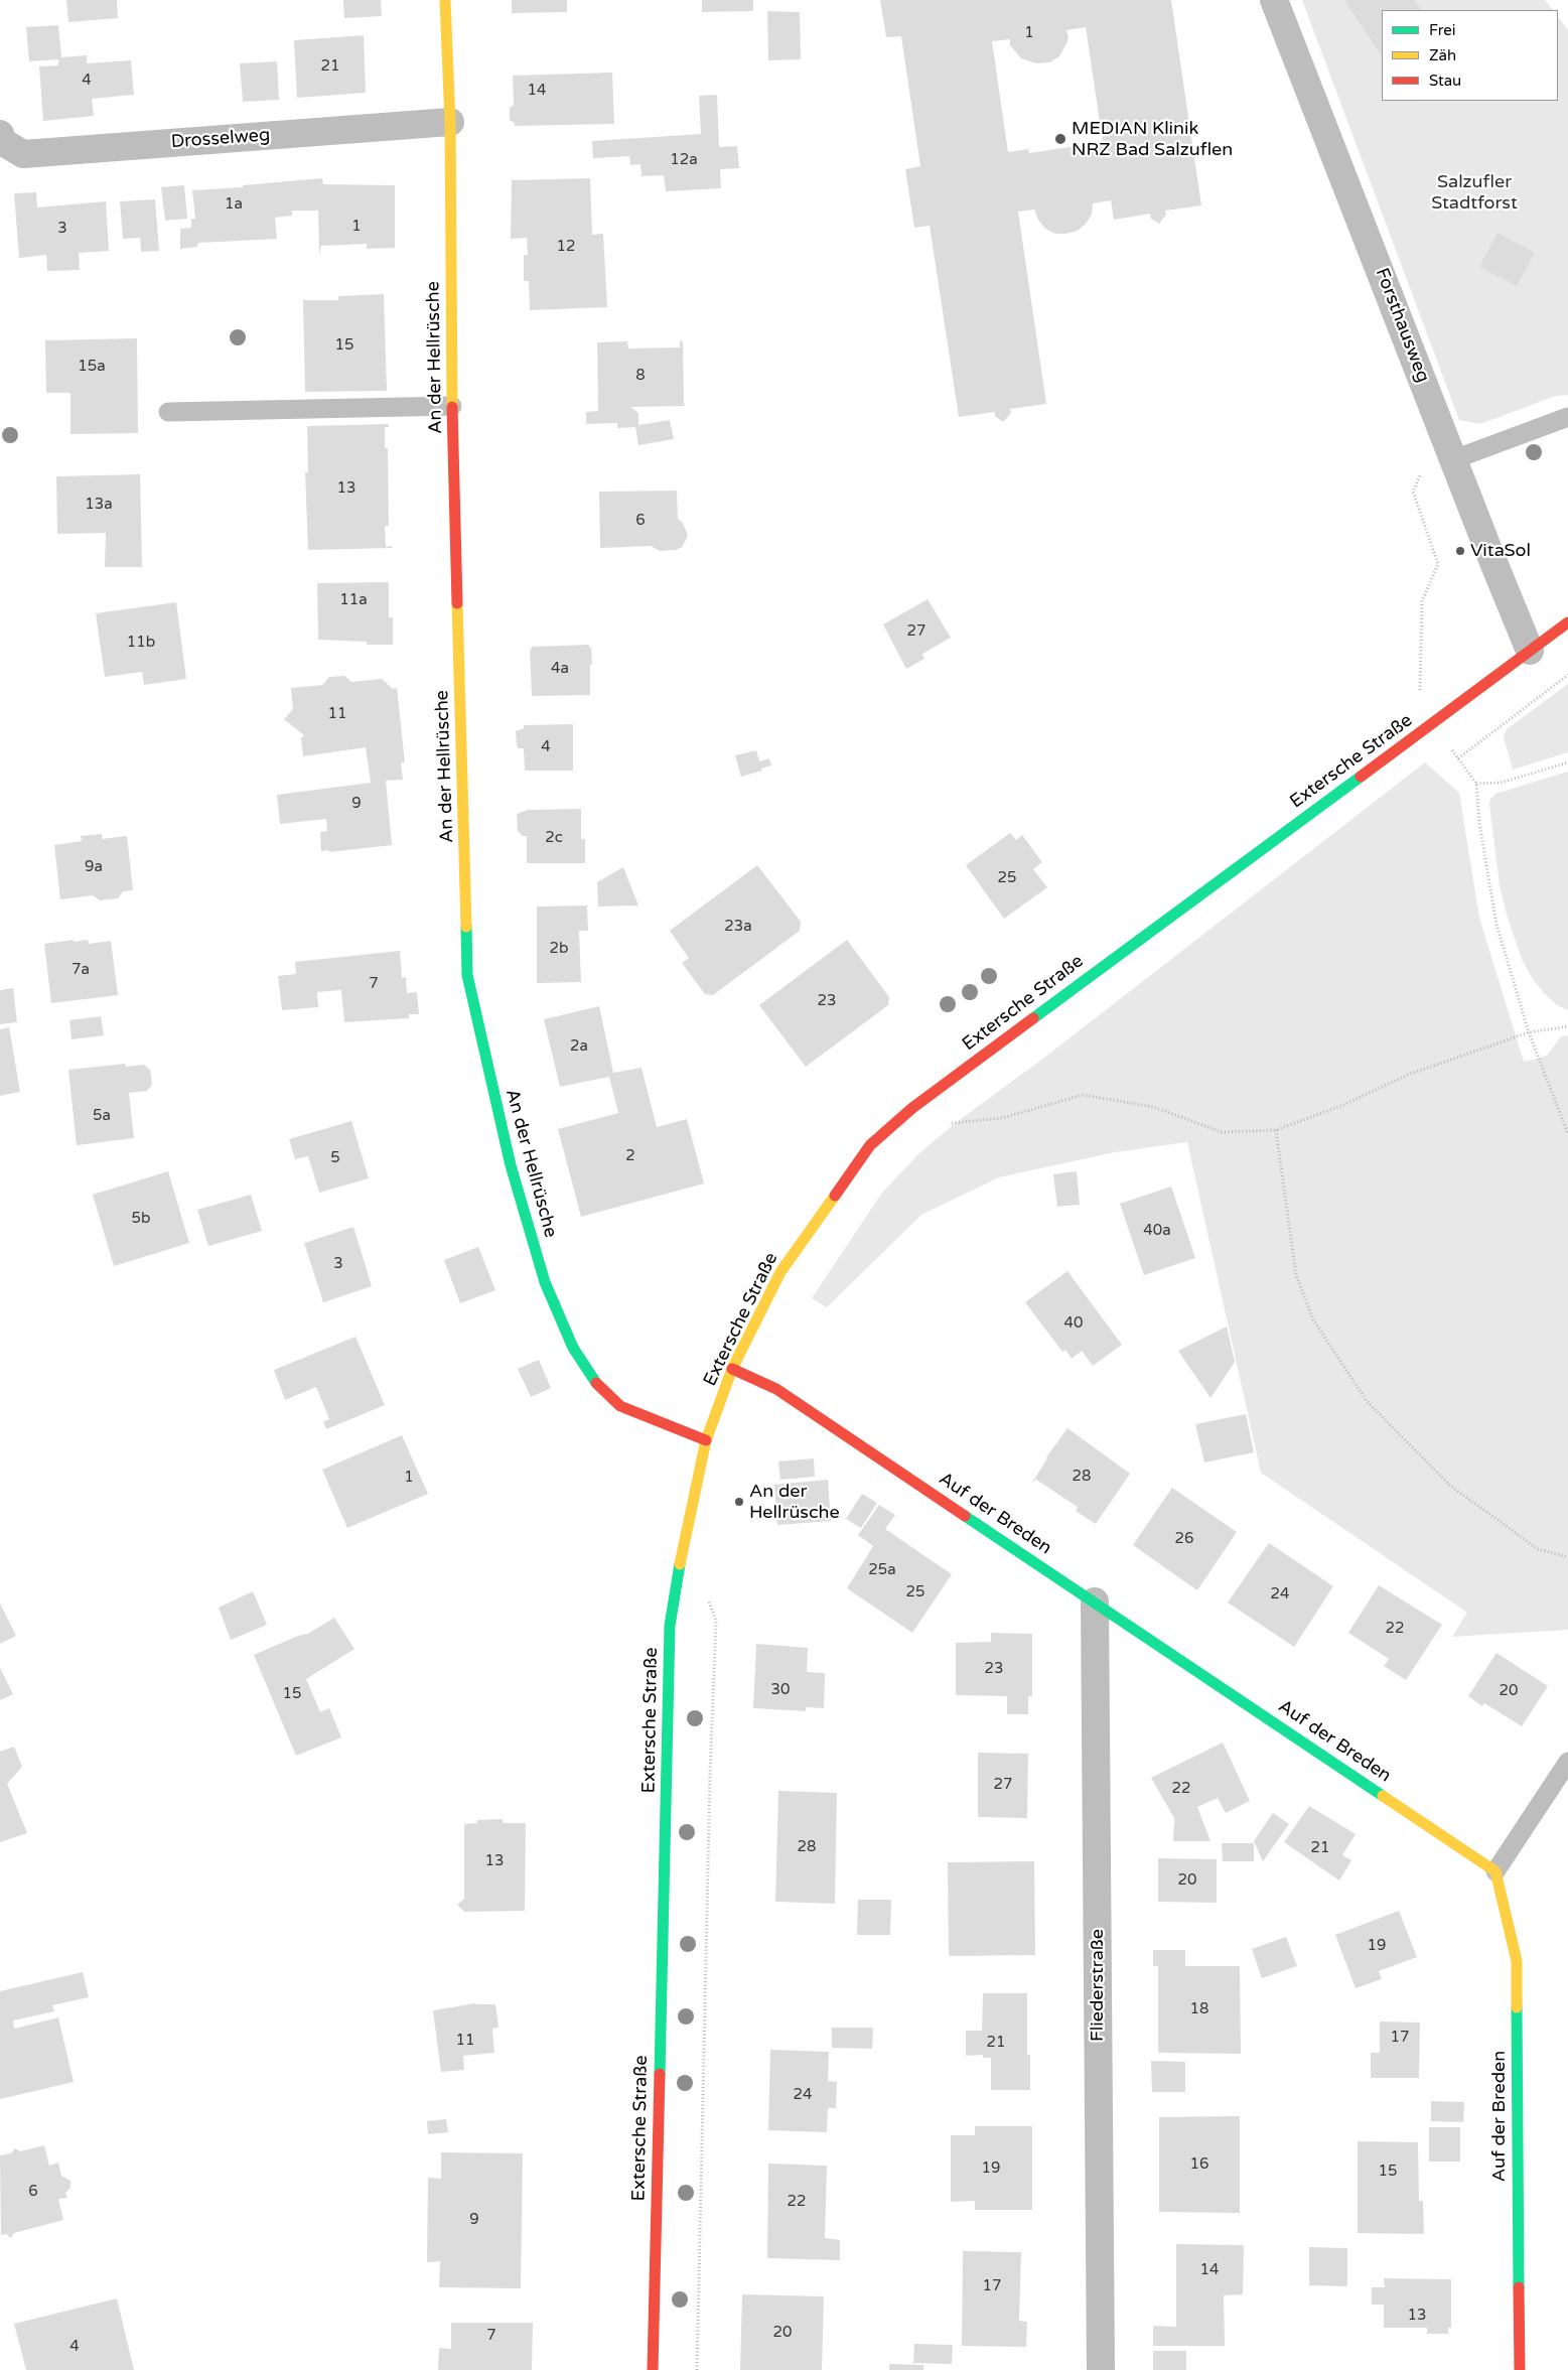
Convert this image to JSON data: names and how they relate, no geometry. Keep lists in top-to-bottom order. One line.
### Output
{"streets":{"street":["Drosselweg","Forsthausweg","An der Hellrüsche","Extersche Straße","Auf der Breden","Fliederstraße"]},"crossings":[["Drosselweg","An der Hellrüsche"],["Forsthausweg","Extersche Straße"],["An der Hellrüsche","Extersche Straße"],["Extersche Straße","Auf der Breden"],["Auf der Breden","Fliederstraße"]],"parks":["Salzufler Stadtforst"],"places":["MEDIAN Klinik NRZ Bad Salzuflen","VitaSol","An der Hellrüsche"],"house_numbers":["1","21","4","14","12a","1a","1","3","12","15","15a","8","13","13a","6","11a","27","11b","4a","11","4","9","2c","9a","25","23a","2b","7a","7","23","2a","5a","2","5","5b","40a","3","40","28","1","26","25a","25","24","22","23","30","20","15","27","22","28","21","13","20","19","18","17","11","21","24","16","19","15","6","22","9","14","17","13","20","7","4"],"legend":["Frei","Zäh","Stau"]}
